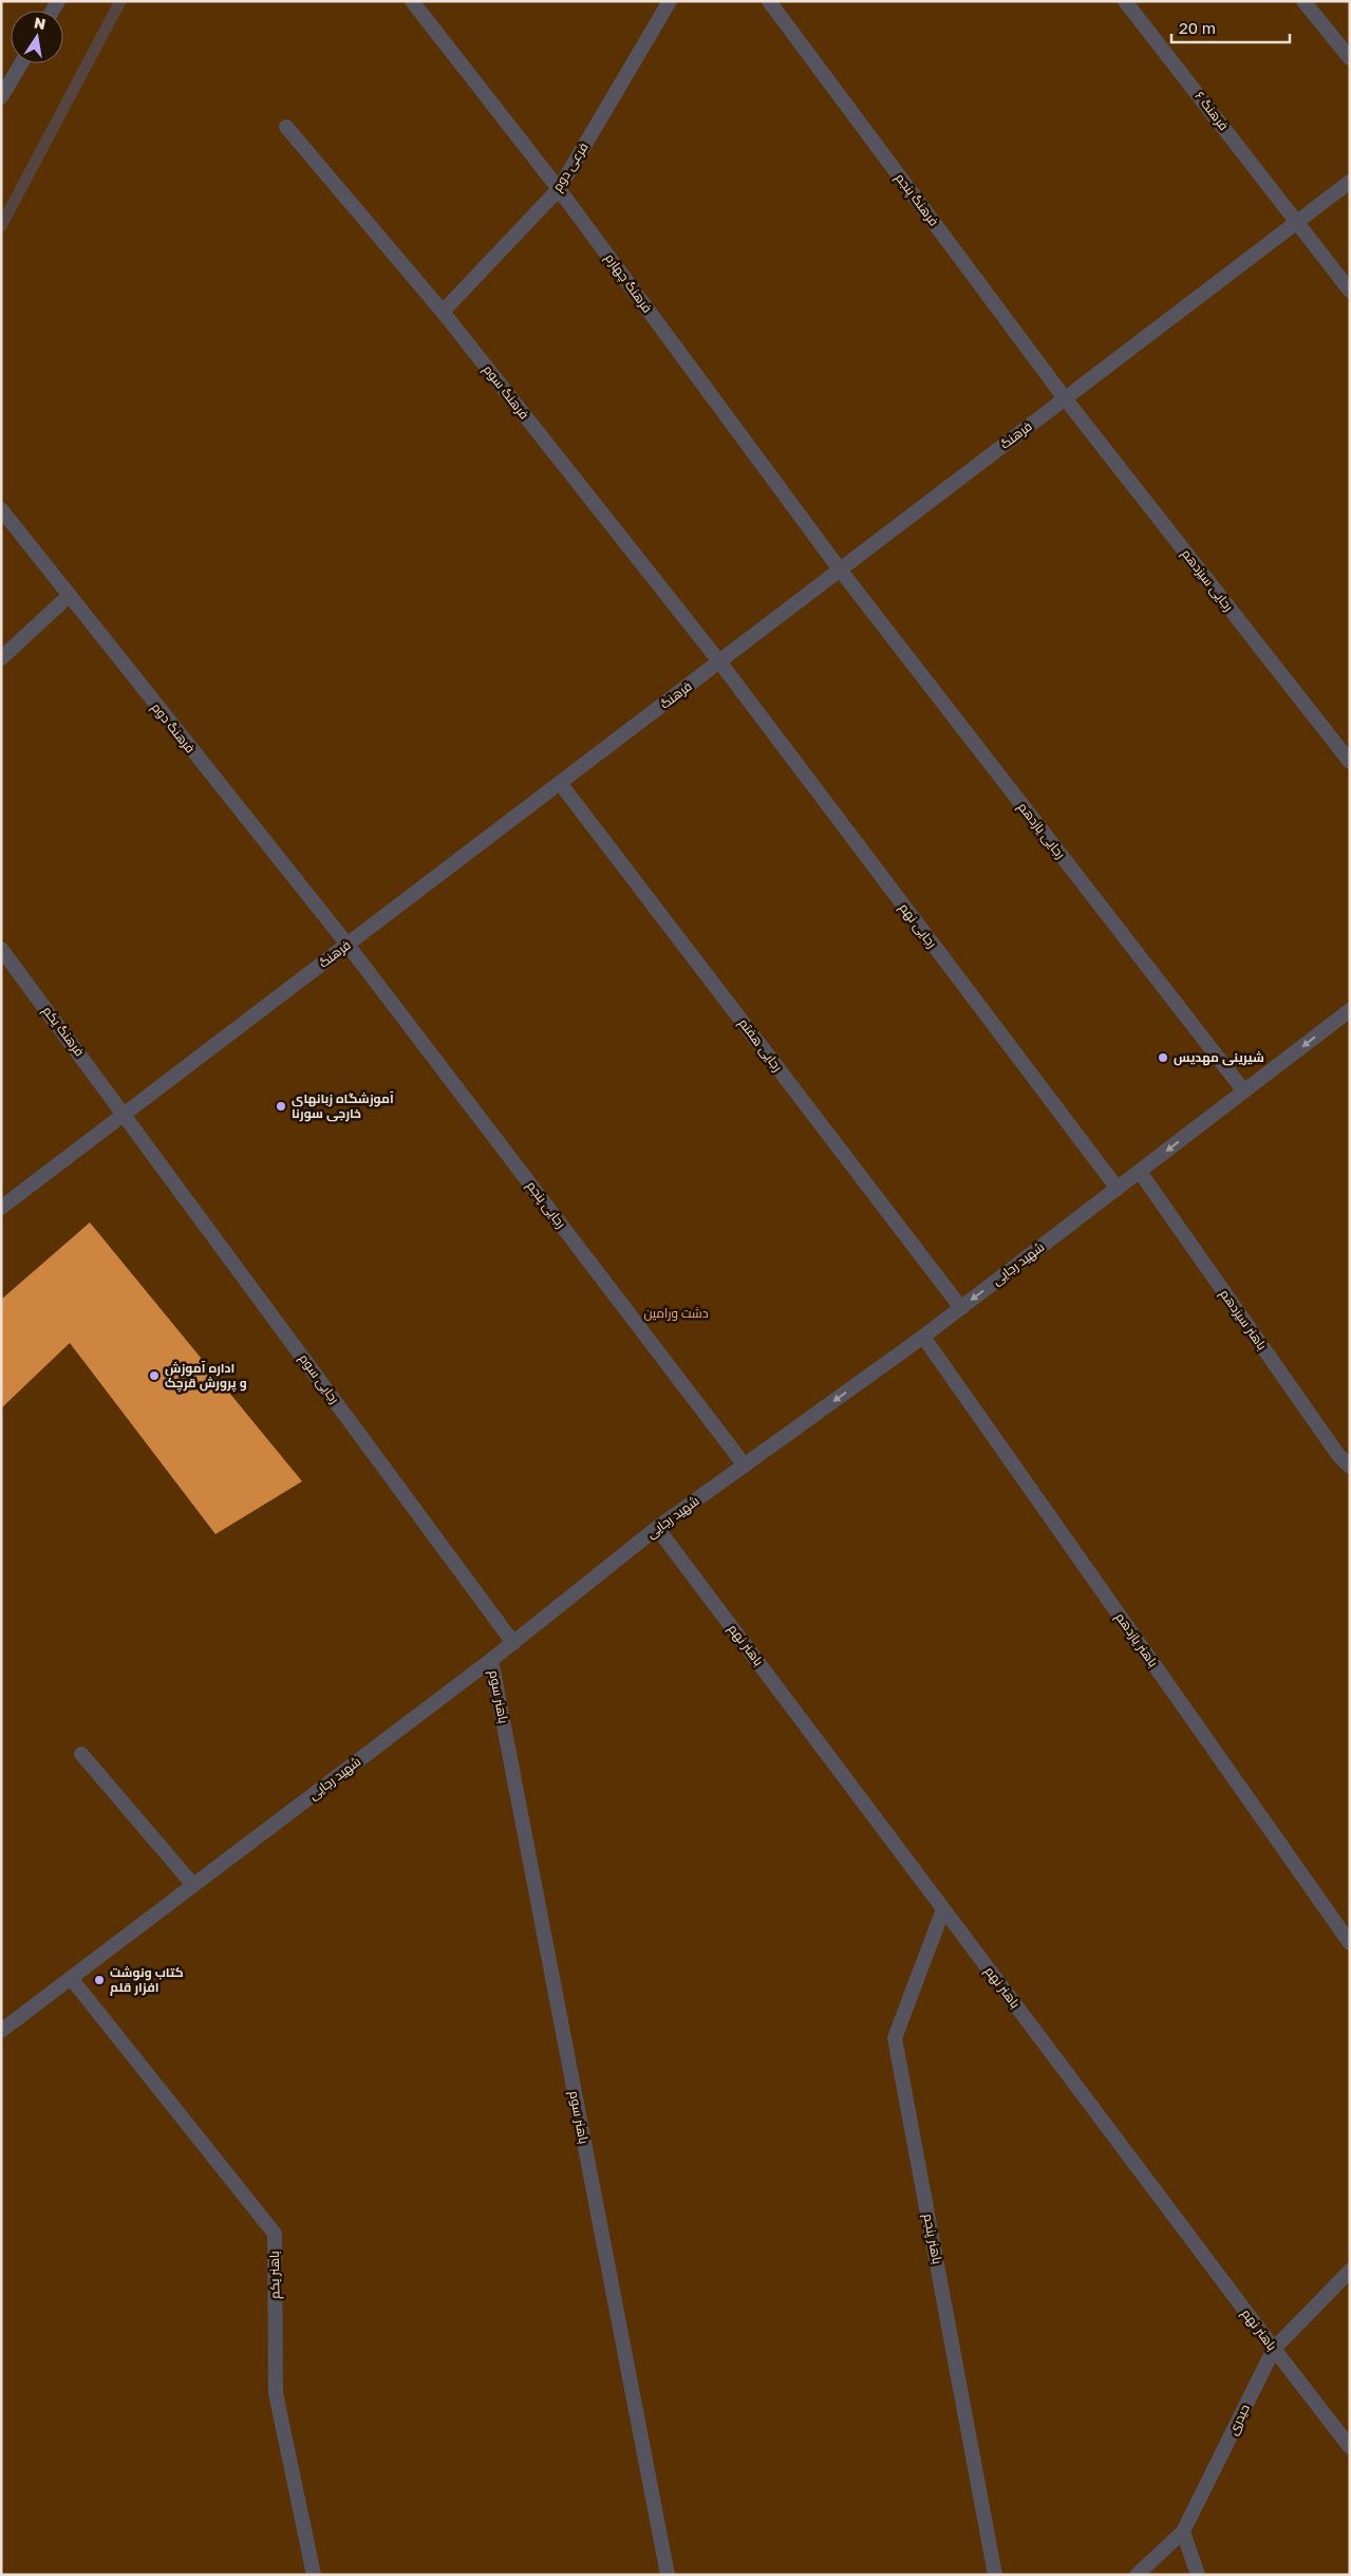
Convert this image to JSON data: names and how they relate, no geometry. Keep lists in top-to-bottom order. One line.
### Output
{"streets":{"street":["فرهنگ ۶","فرعی دوم","فرهنگ پنجم","فرهنگ چهارم","فرهنگ سوم","فرهنگ","رجایی سیزدهم","فرهنگ دوم","رجایی یازدهم","رجایی نهم","فرهنگ یکم","رجایی هفتم","رجایی پنجم","شهید رجایی","باهنر سیزدهم","رجایی سوم","باهنر یازدهم","باهنر نهم","باهنر سوم","باهنر پنجم","باهنر یکم","حیدری"]},"crossings":[["فرهنگ ۶","فرهنگ"],["فرعی دوم","فرهنگ چهارم"],["فرعی دوم","فرهنگ سوم"],["فرهنگ پنجم","فرهنگ"],["فرهنگ پنجم","رجایی سیزدهم"],["فرهنگ چهارم","فرهنگ"],["فرهنگ چهارم","رجایی یازدهم"],["فرهنگ سوم","فرهنگ"],["فرهنگ سوم","رجایی نهم"],["فرهنگ","رجایی سیزدهم"],["فرهنگ","فرهنگ دوم"],["فرهنگ","رجایی یازدهم"],["فرهنگ","رجایی نهم"],["فرهنگ","فرهنگ یکم"],["فرهنگ","رجایی هفتم"],["فرهنگ","رجایی پنجم"],["فرهنگ","رجایی سوم"],["فرهنگ دوم","رجایی پنجم"],["رجایی یازدهم","شهید رجایی"],["رجایی نهم","شهید رجایی"],["فرهنگ یکم","رجایی سوم"],["رجایی هفتم","شهید رجایی"],["رجایی پنجم","شهید رجایی"],["شهید رجایی","باهنر سیزدهم"],["شهید رجایی","رجایی سوم"],["شهید رجایی","باهنر یازدهم"],["شهید رجایی","باهنر نهم"],["شهید رجایی","باهنر سوم"],["شهید رجایی","باهنر یکم"],["باهنر نهم","باهنر پنجم"],["باهنر نهم","حیدری"]],"one_way":["شهید رجایی"],"parks":["دشت ورامین"],"places":["شیرینی مهدیس","آموزشگاه زبانهای خارجی سورنا","اداره آموزش و پرورش قرچک","کتاب ونوشت افزار قلم"],"scale_bar":"20 m","north":"top"}
